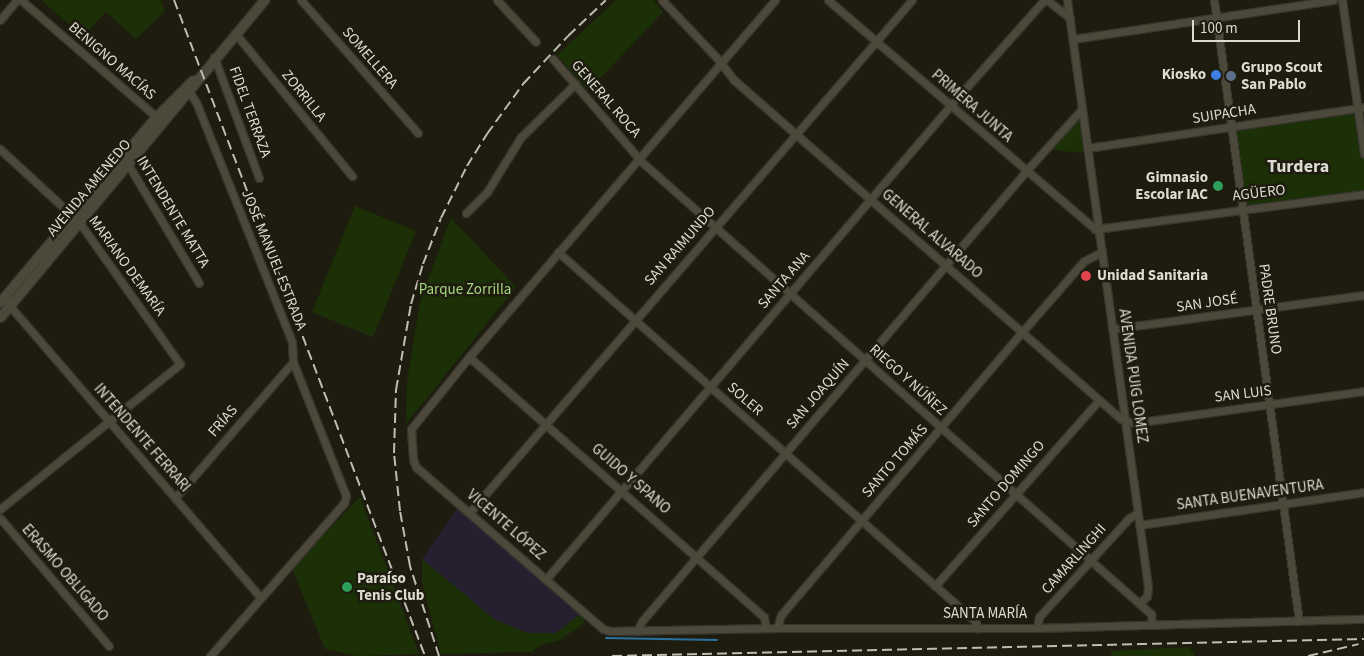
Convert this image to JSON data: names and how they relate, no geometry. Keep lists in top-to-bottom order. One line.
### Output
{"streets":{"street":["SOMELLERA","BENIGNO MACÍAS","ZORRILLA","GENERAL ROCA","PRIMERA JUNTA","FIDEL TERRAZA","SUIPACHA","AVENIDA AMENEDO","AGÜERO","INTENDENTE MATTA","GENERAL ALVARADO","SAN RAIMUNDO","JOSÉ MANUEL ESTRADA","MARIANO DEMARÍA","SANTA ANA","SAN JOSÉ","PADRE BRUNO","AVENIDA PUIG LOMEZ","RIEGO Y NÚÑEZ","SAN JOAQUÍN","SAN LUIS","SOLER","FRÍAS","INTENDENTE FERRARI","SANTO TOMÁS","GUIDO Y SPANO","SANTO DOMINGO","SANTA BUENAVENTURA","VICENTE LÓPEZ","CAMARLINGHI","ERASMO OBLIGADO","SANTA MARÍA"]},"crossings":[["BENIGNO MACÍAS","AVENIDA AMENEDO"],["ZORRILLA","AVENIDA AMENEDO"],["GENERAL ROCA","RIEGO Y NÚÑEZ"],["PRIMERA JUNTA","AGÜERO"],["PRIMERA JUNTA","SAN RAIMUNDO"],["PRIMERA JUNTA","SANTA ANA"],["PRIMERA JUNTA","AVENIDA PUIG LOMEZ"],["PRIMERA JUNTA","SAN JOAQUÍN"],["FIDEL TERRAZA","AVENIDA AMENEDO"],["SUIPACHA","PADRE BRUNO"],["SUIPACHA","AVENIDA PUIG LOMEZ"],["AVENIDA AMENEDO","INTENDENTE MATTA"],["AVENIDA AMENEDO","JOSÉ MANUEL ESTRADA"],["AVENIDA AMENEDO","MARIANO DEMARÍA"],["AVENIDA AMENEDO","INTENDENTE FERRARI"],["AGÜERO","PADRE BRUNO"],["AGÜERO","AVENIDA PUIG LOMEZ"],["GENERAL ALVARADO","SAN RAIMUNDO"],["GENERAL ALVARADO","SANTA ANA"],["GENERAL ALVARADO","AVENIDA PUIG LOMEZ"],["GENERAL ALVARADO","SAN JOAQUÍN"],["GENERAL ALVARADO","SAN LUIS"],["GENERAL ALVARADO","SANTO TOMÁS"],["GENERAL ALVARADO","SANTO DOMINGO"],["SAN RAIMUNDO","RIEGO Y NÚÑEZ"],["SAN RAIMUNDO","SOLER"],["SAN RAIMUNDO","GUIDO Y SPANO"],["SAN RAIMUNDO","VICENTE LÓPEZ"],["JOSÉ MANUEL ESTRADA","FRÍAS"],["JOSÉ MANUEL ESTRADA","INTENDENTE FERRARI"],["MARIANO DEMARÍA","INTENDENTE FERRARI"],["SANTA ANA","RIEGO Y NÚÑEZ"],["SANTA ANA","SOLER"],["SANTA ANA","GUIDO Y SPANO"],["SANTA ANA","VICENTE LÓPEZ"],["SAN JOSÉ","PADRE BRUNO"],["SAN JOSÉ","AVENIDA PUIG LOMEZ"],["PADRE BRUNO","SAN LUIS"],["PADRE BRUNO","SANTA BUENAVENTURA"],["PADRE BRUNO","SANTA MARÍA"],["AVENIDA PUIG LOMEZ","RIEGO Y NÚÑEZ"],["AVENIDA PUIG LOMEZ","SAN JOAQUÍN"],["AVENIDA PUIG LOMEZ","SAN LUIS"],["AVENIDA PUIG LOMEZ","SANTO TOMÁS"],["AVENIDA PUIG LOMEZ","SANTA BUENAVENTURA"],["AVENIDA PUIG LOMEZ","CAMARLINGHI"],["RIEGO Y NÚÑEZ","SAN JOAQUÍN"],["RIEGO Y NÚÑEZ","SANTO TOMÁS"],["RIEGO Y NÚÑEZ","SANTO DOMINGO"],["RIEGO Y NÚÑEZ","CAMARLINGHI"],["RIEGO Y NÚÑEZ","SANTA MARÍA"],["SAN JOAQUÍN","SOLER"],["SAN JOAQUÍN","GUIDO Y SPANO"],["SAN JOAQUÍN","SANTA MARÍA"],["SOLER","SANTO TOMÁS"],["SOLER","SANTO DOMINGO"],["SOLER","SANTA MARÍA"],["FRÍAS","INTENDENTE FERRARI"],["SANTO TOMÁS","SANTA MARÍA"],["GUIDO Y SPANO","VICENTE LÓPEZ"],["GUIDO Y SPANO","SANTA MARÍA"],["VICENTE LÓPEZ","SANTA MARÍA"],["CAMARLINGHI","SANTA MARÍA"]],"districts":["Turdera"],"parks":["Parque Zorrilla"],"places":["Kiosko","Grupo Scout San Pablo","Gimnasio Escolar IAC","Unidad Sanitaria","Paraíso Tenis Club"],"scale_bar":"100 m"}
